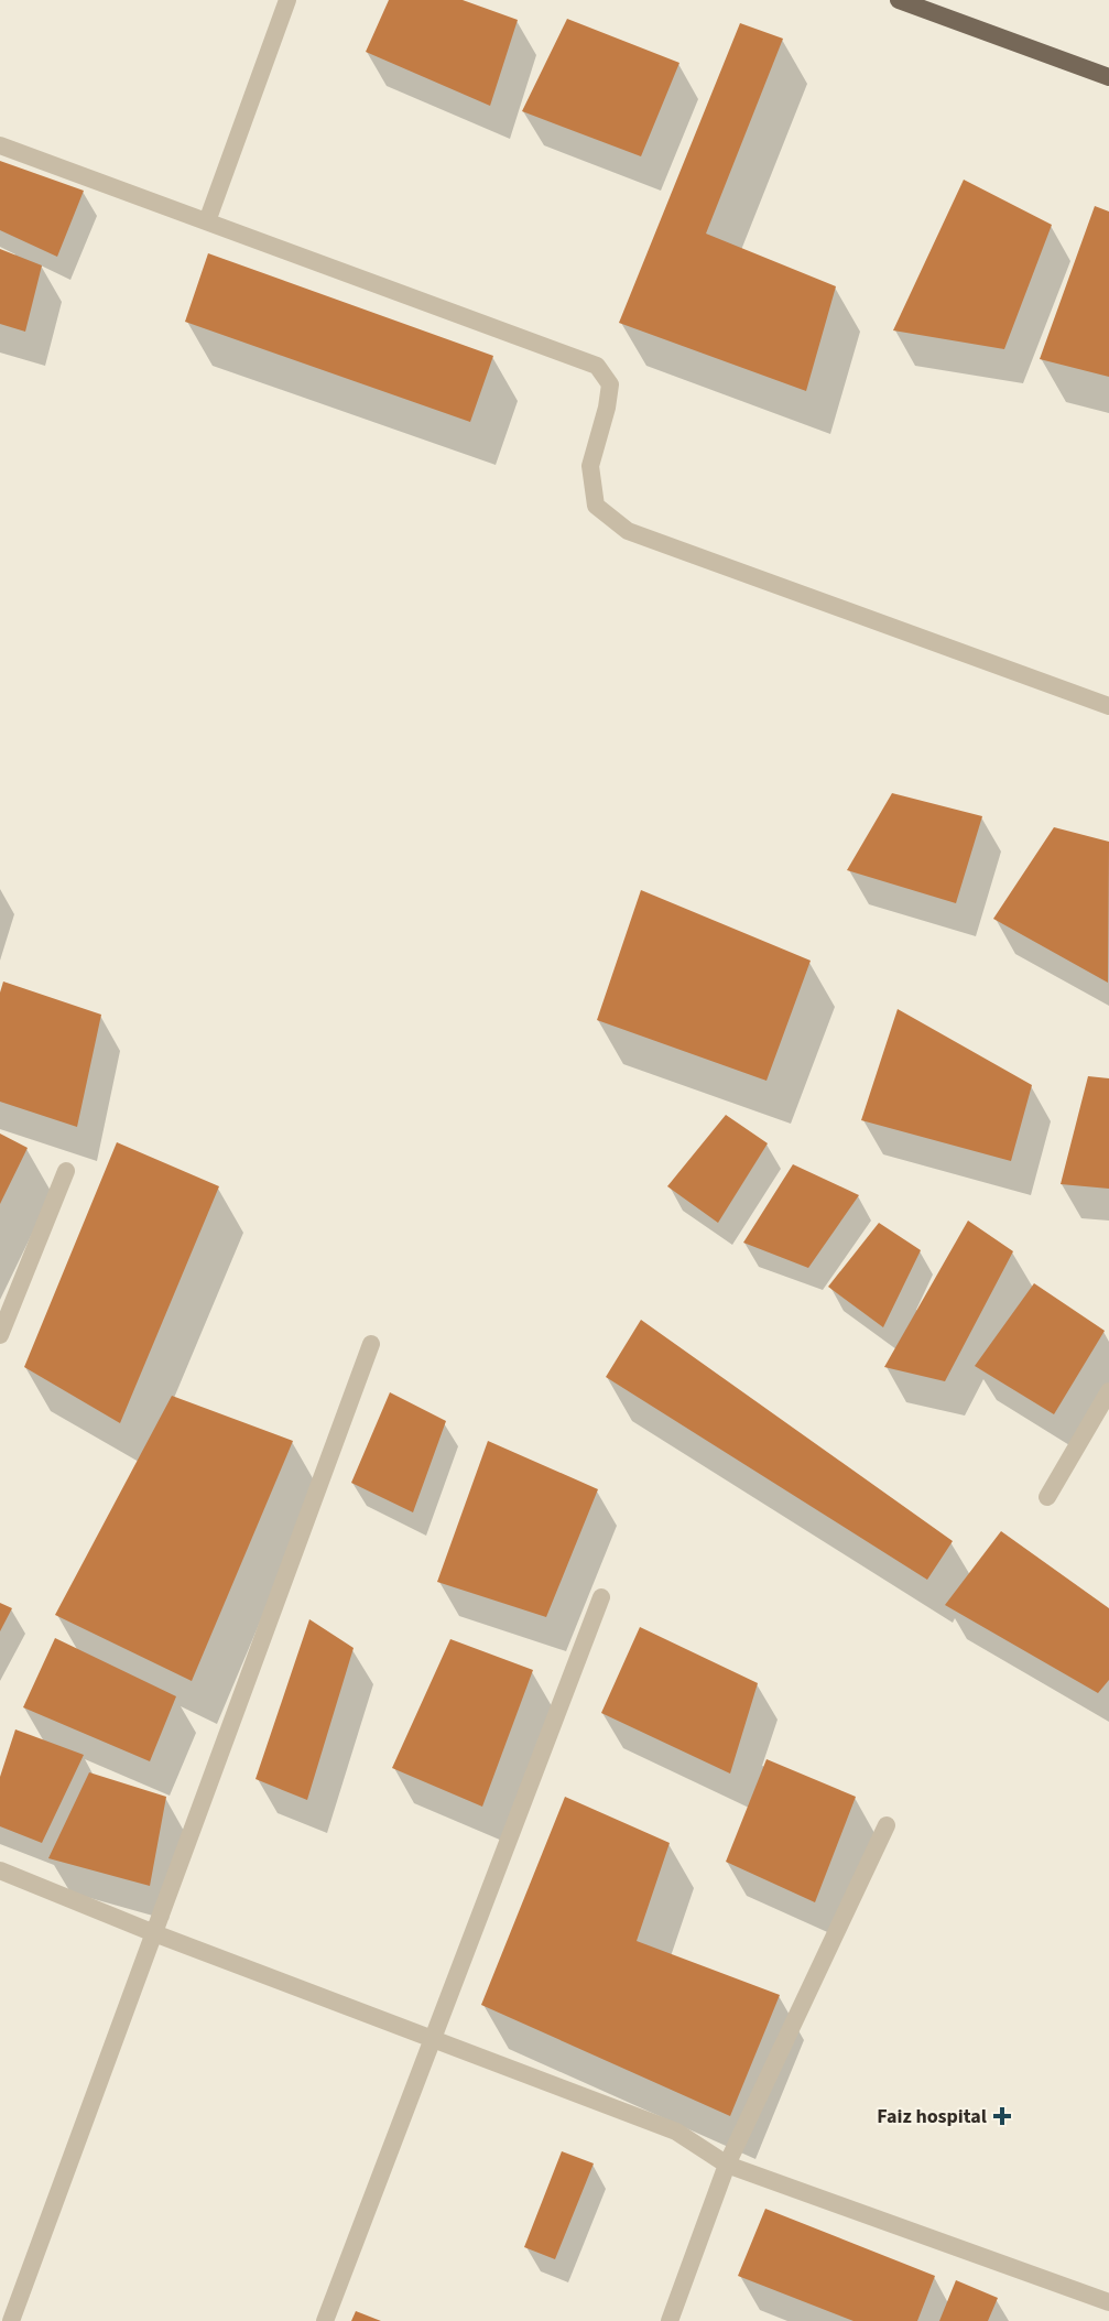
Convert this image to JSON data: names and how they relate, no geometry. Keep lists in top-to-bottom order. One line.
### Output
{"places":{"health":["Faiz hospital"]}}
